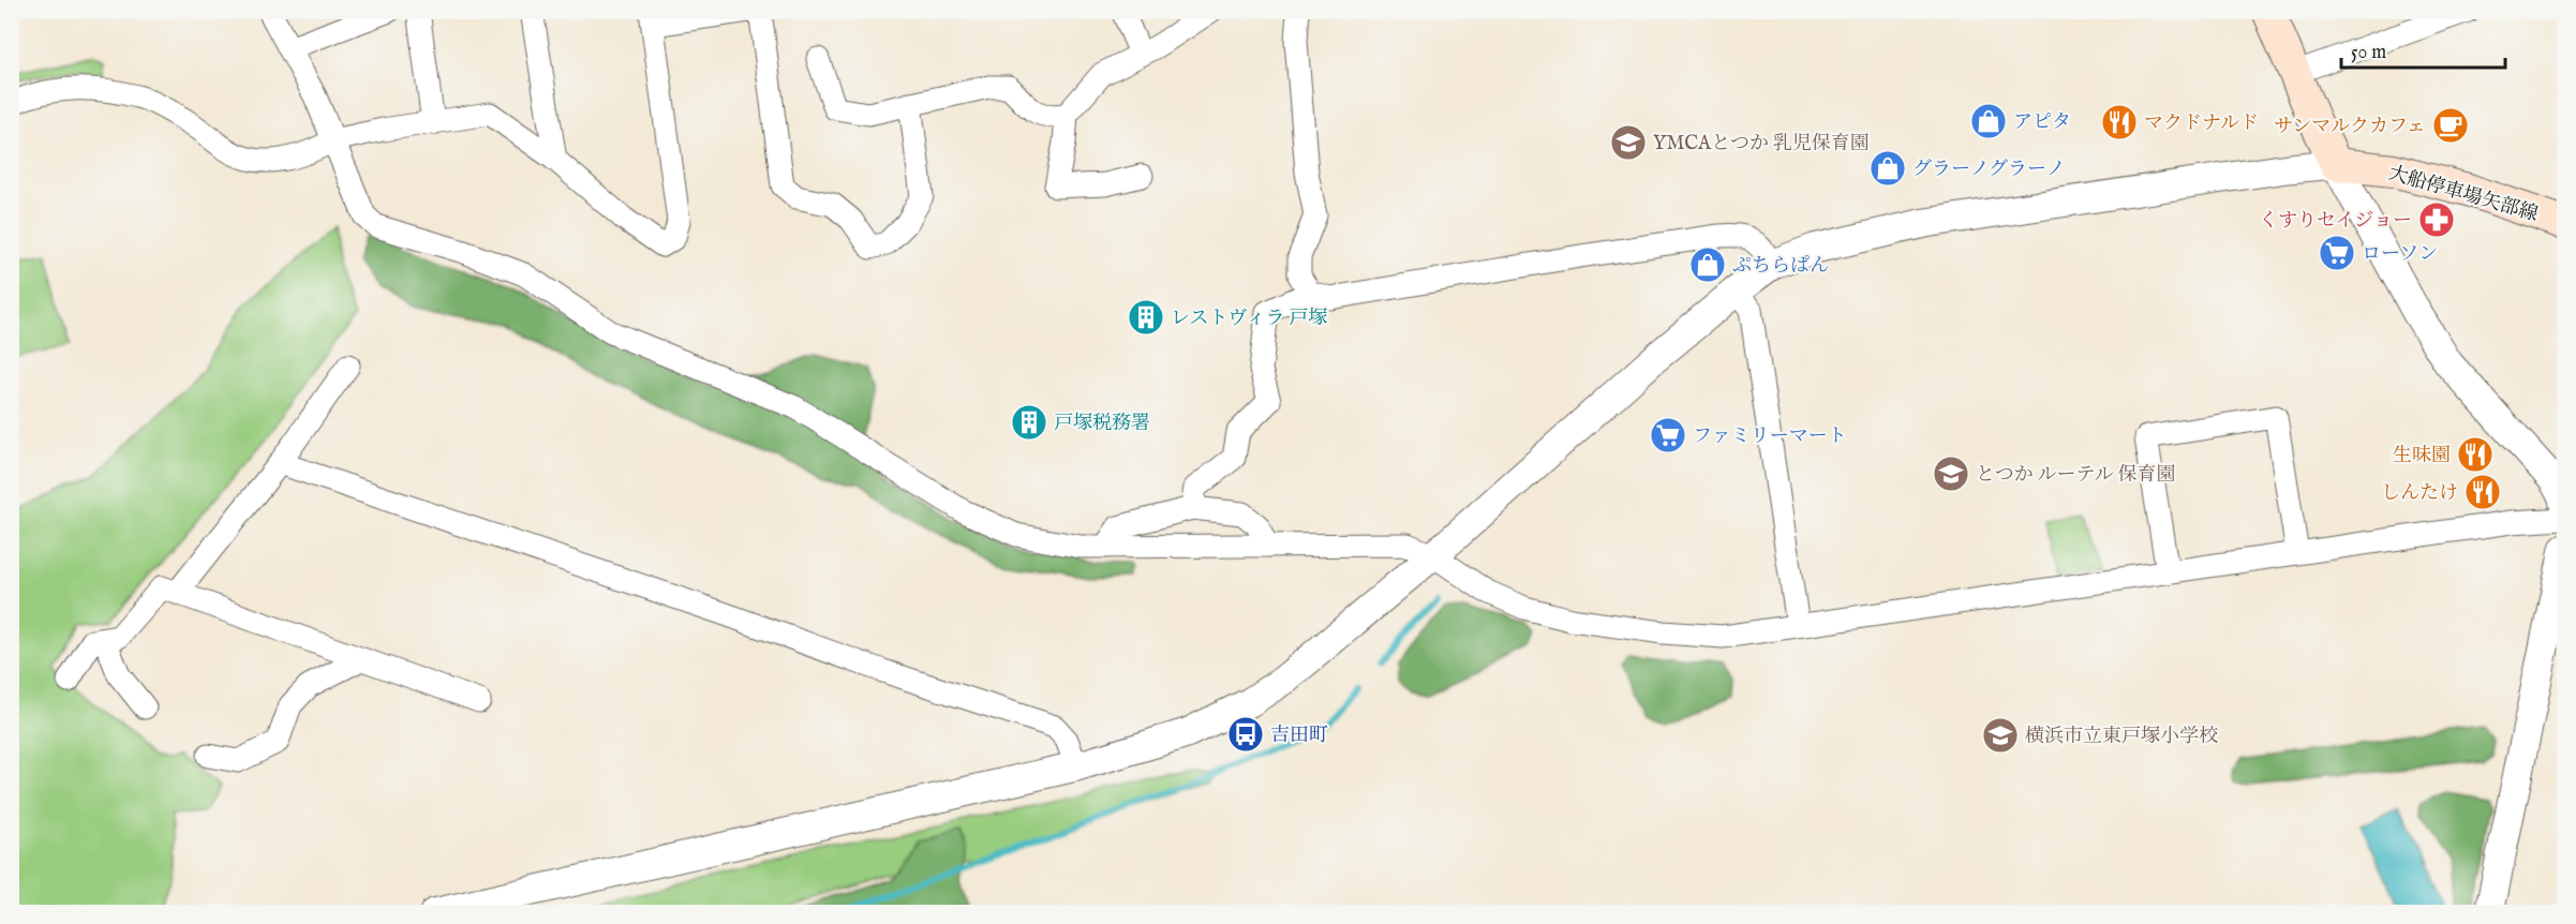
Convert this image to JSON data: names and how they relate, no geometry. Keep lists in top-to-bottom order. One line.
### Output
{"streets":{"main road":["大船停車場矢部線"]},"places":{"shop":["アピタ","グラーノグラーノ","ぷちらぱん"],"restaurant":["マクドナルド","生味園","しんたけ"],"cafe":["サンマルクカフェ"],"school or university":["YMCAとつか 乳児保育園","とつか ルーテル 保育園","横浜市立東戸塚小学校"],"pharmacy":["くすりセイジョー"],"supermarket":["ローソン","ファミリーマート"],"building":["レストヴィラ 戸塚","戸塚税務署"],"bus stop":["吉田町"]},"scale_bar":"50 m"}
